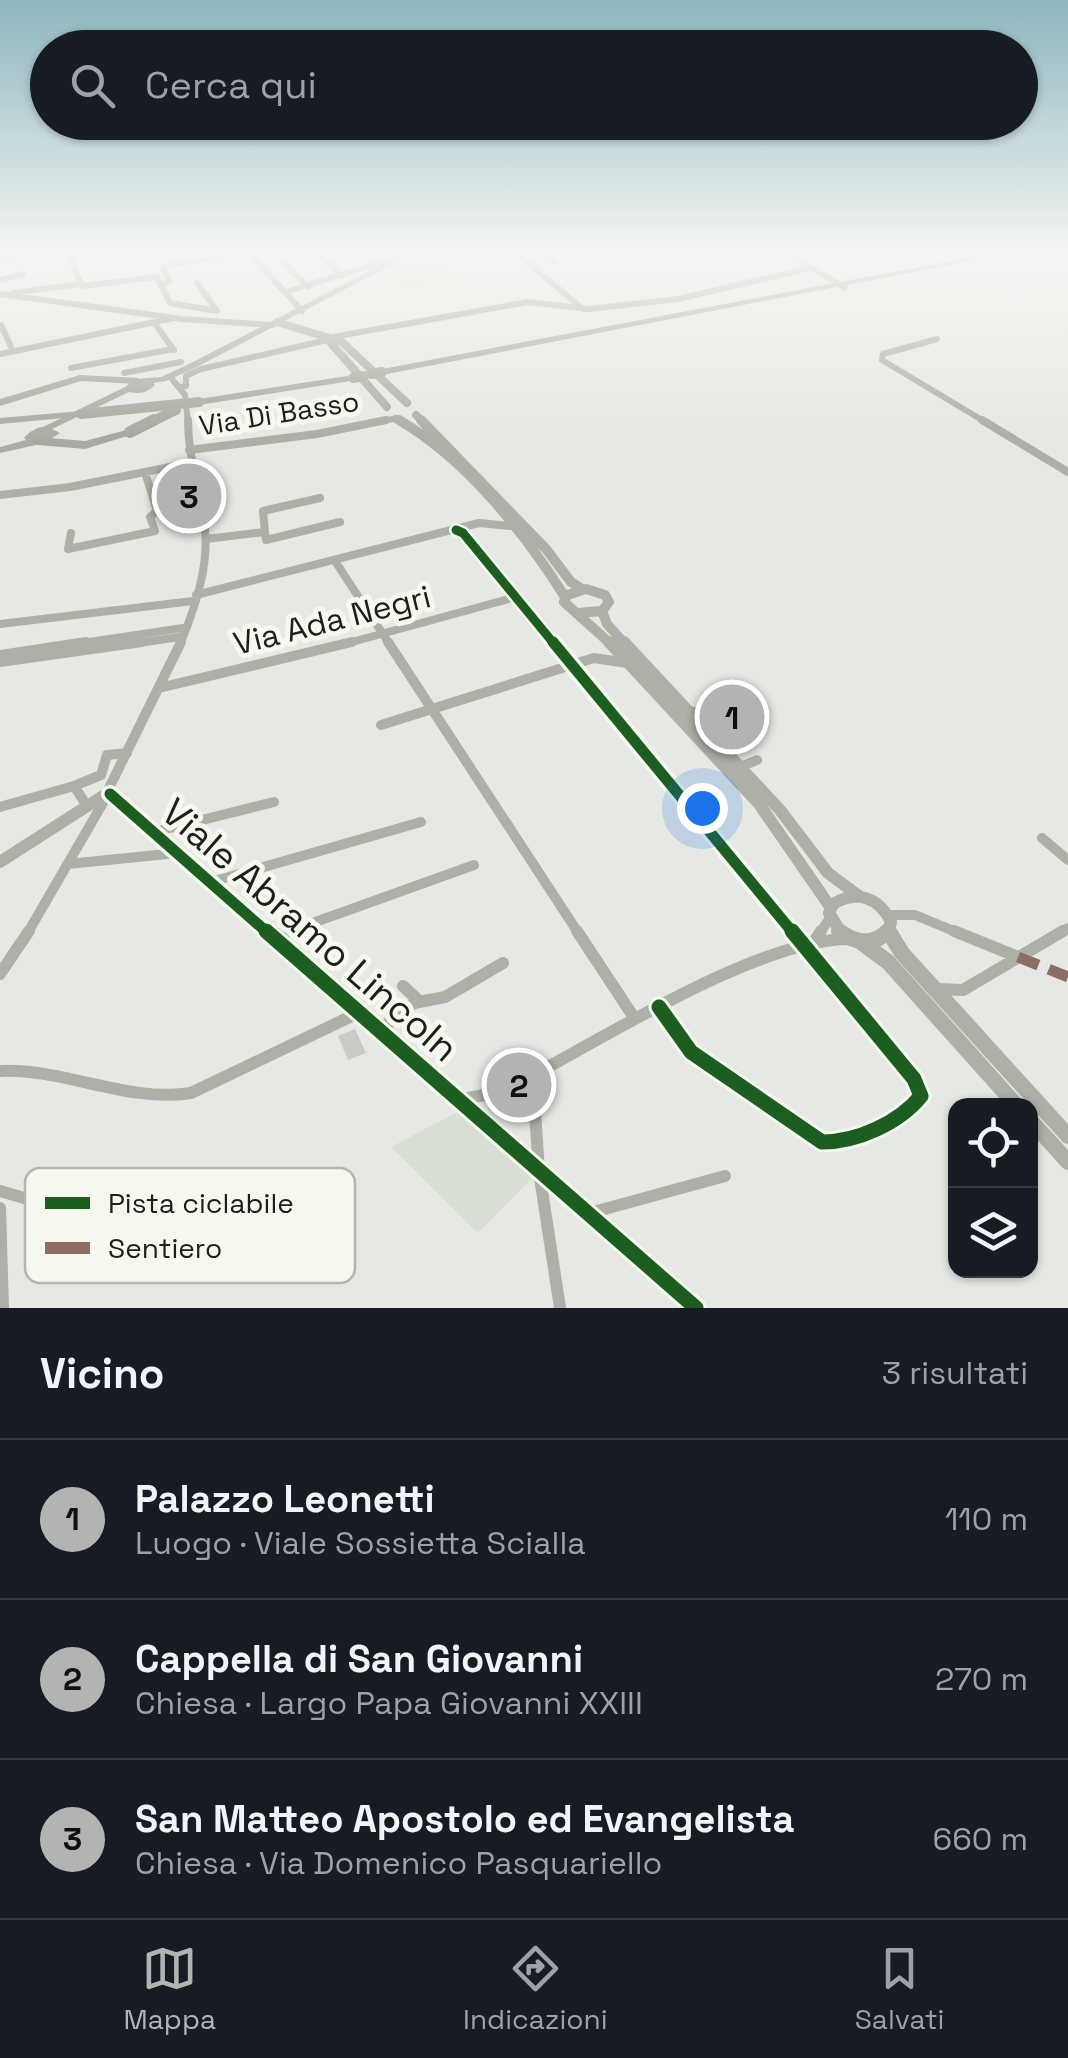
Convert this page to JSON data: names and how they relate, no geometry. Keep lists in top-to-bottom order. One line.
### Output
{"streets":{"street":["Via Di Basso","Via Ada Negri","Viale Abramo Lincoln"]},"legend":["Pista ciclabile","Sentiero"],"page":{"search":"Cerca qui","pins":["3","1","2"],"heading":["Vicino","3 risultati"],"list":[{"mark":"1","name":"Palazzo Leonetti","note":"Luogo · Viale Sossietta Scialla","value":"110 m"},{"mark":"2","name":"Cappella di San Giovanni","note":"Chiesa · Largo Papa Giovanni XXIII","value":"270 m"},{"mark":"3","name":"San Matteo Apostolo ed Evangelista","note":"Chiesa · Via Domenico Pasquariello","value":"660 m"}],"nav":["Mappa","Indicazioni","Salvati"]}}
